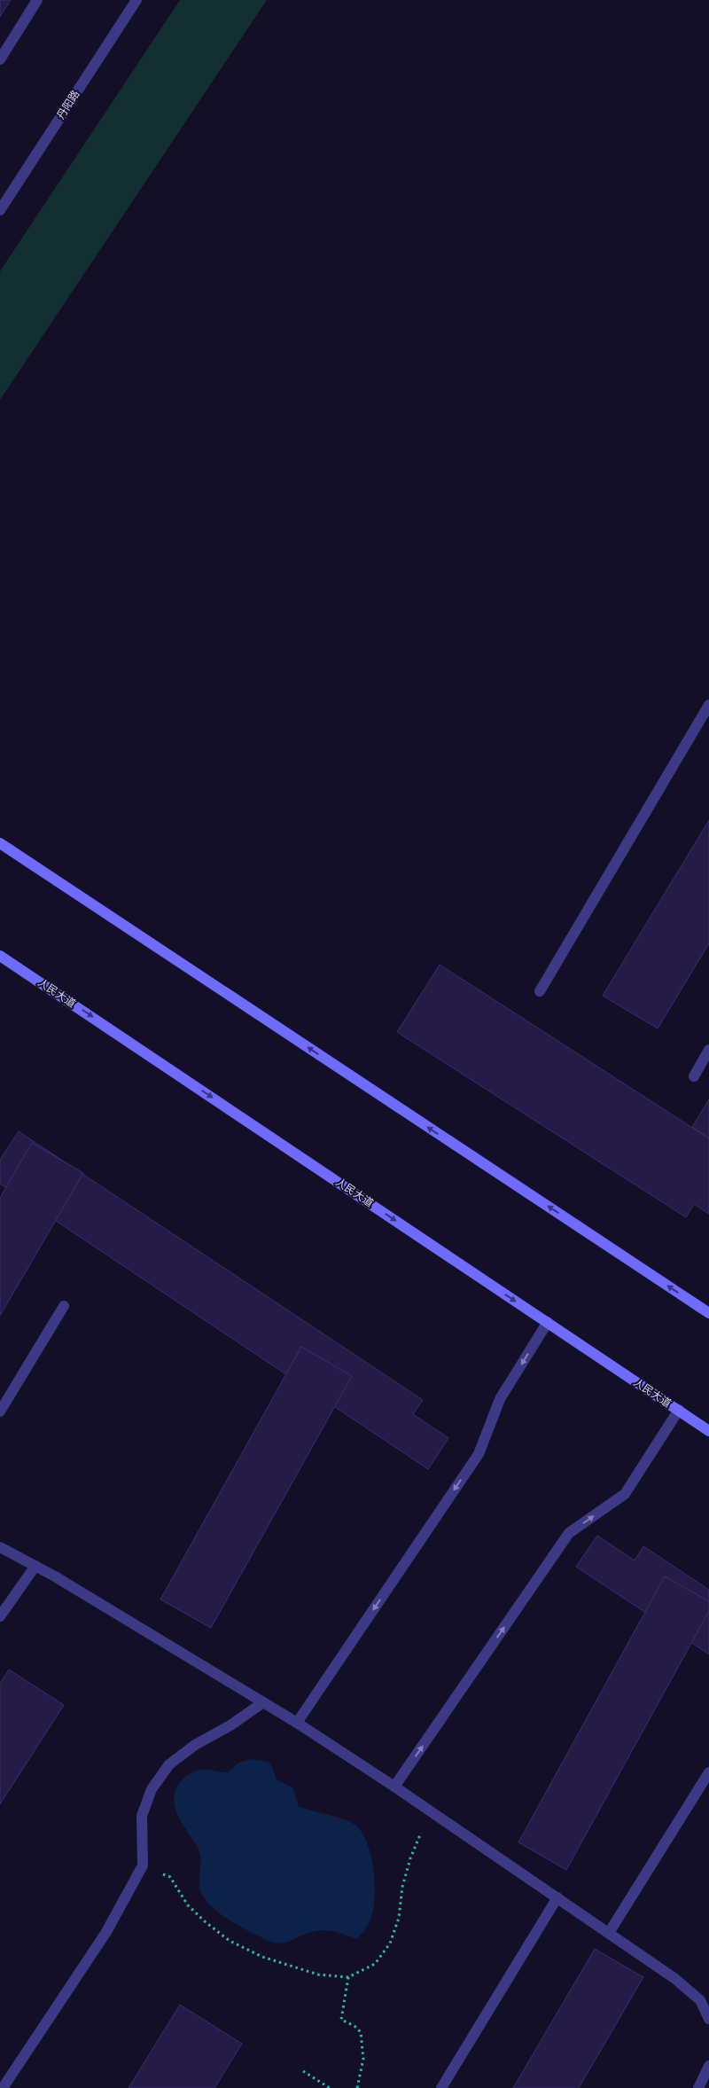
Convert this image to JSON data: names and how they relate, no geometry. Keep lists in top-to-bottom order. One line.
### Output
{"streets":{"main road":["人民大道"],"street":["丹阳路"]}}
